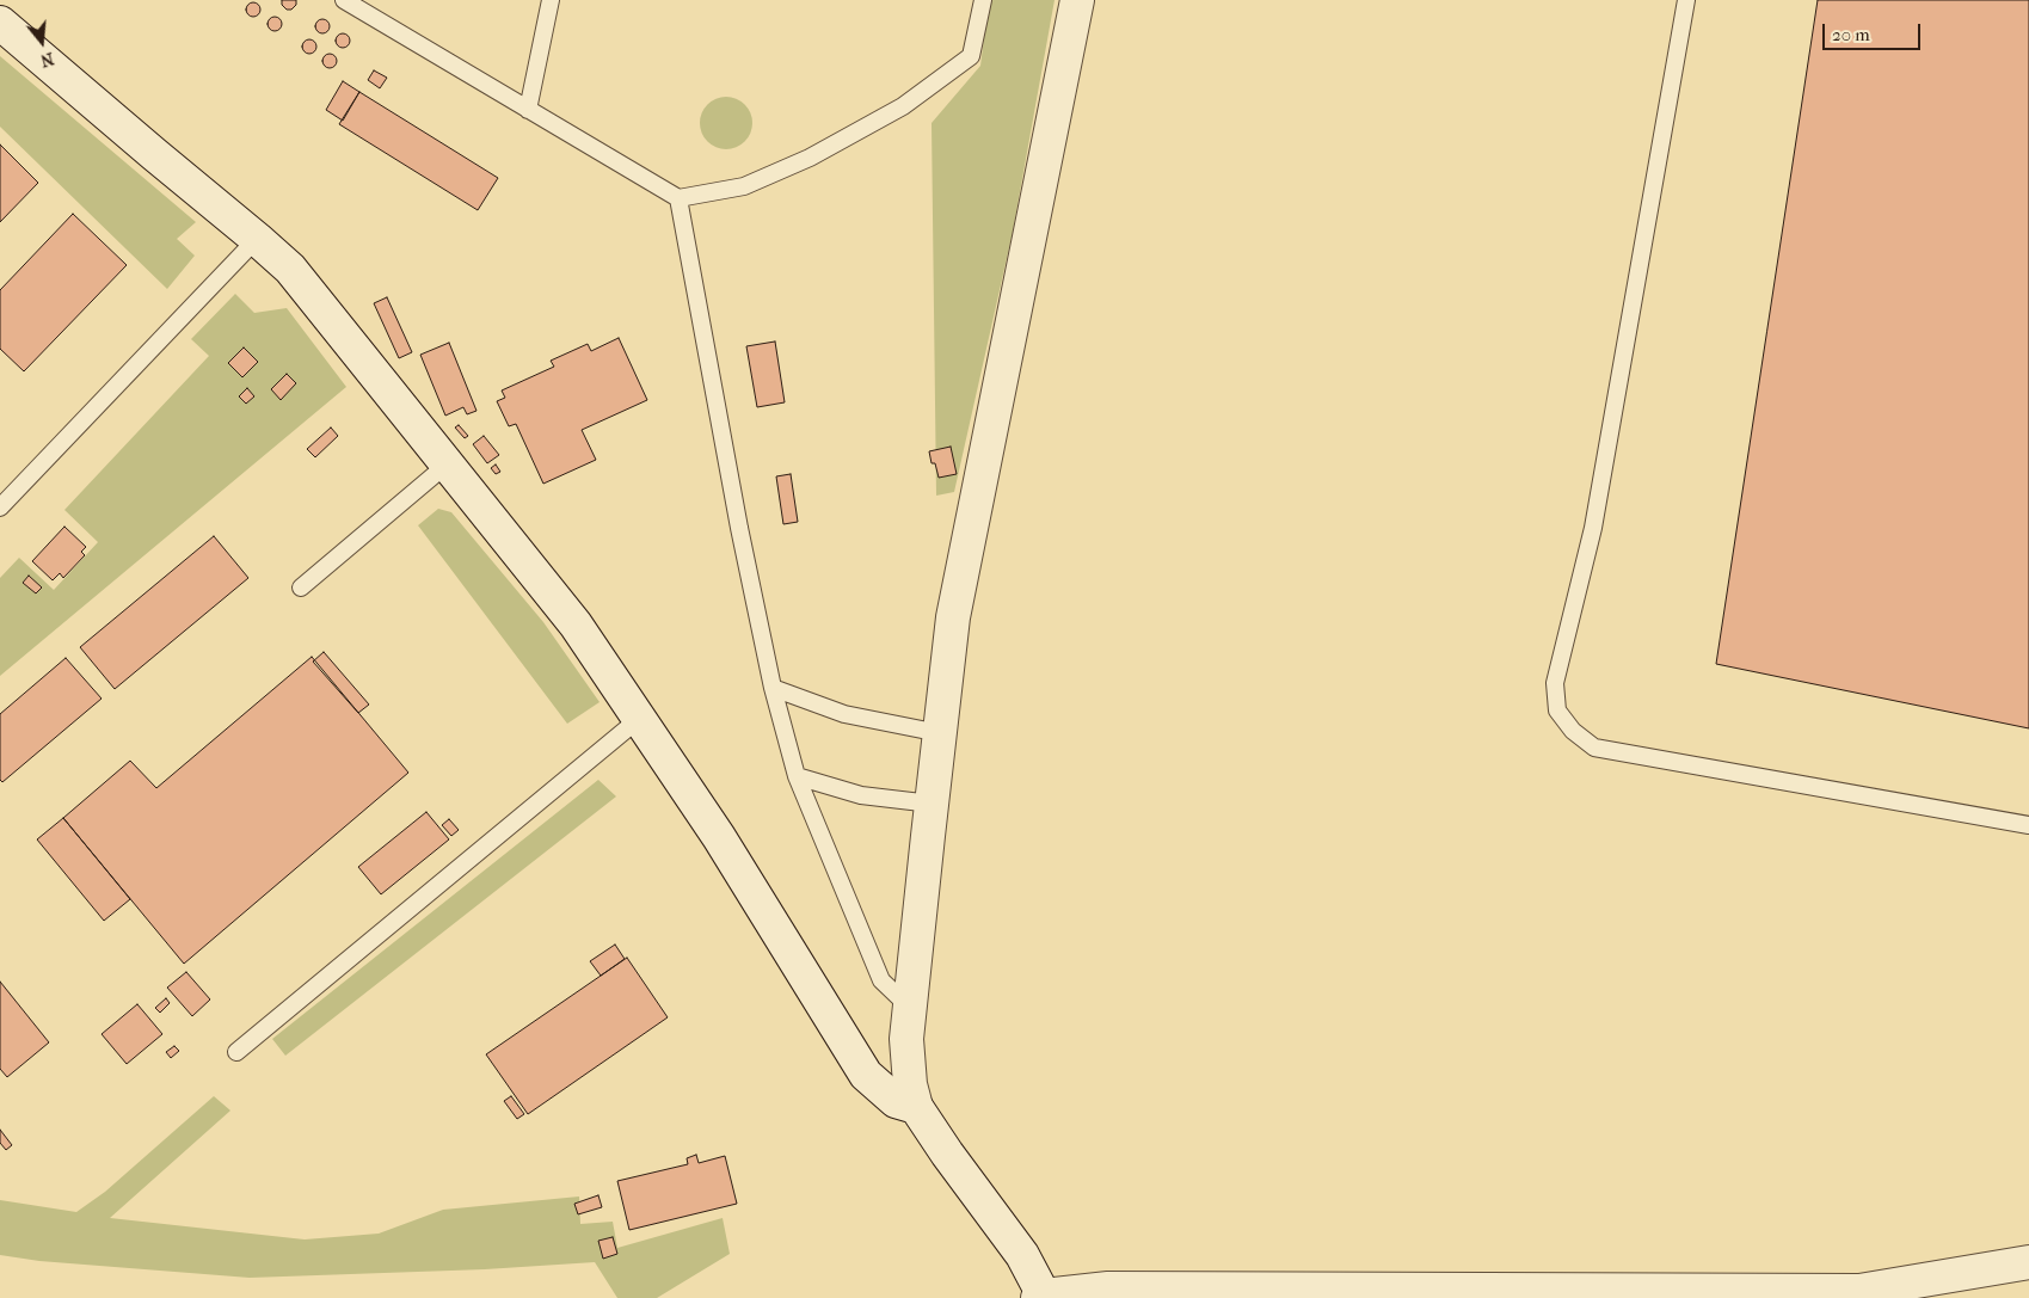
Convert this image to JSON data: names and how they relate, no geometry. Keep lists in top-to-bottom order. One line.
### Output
{"scale_bar":"20 m","north":"bottom"}
